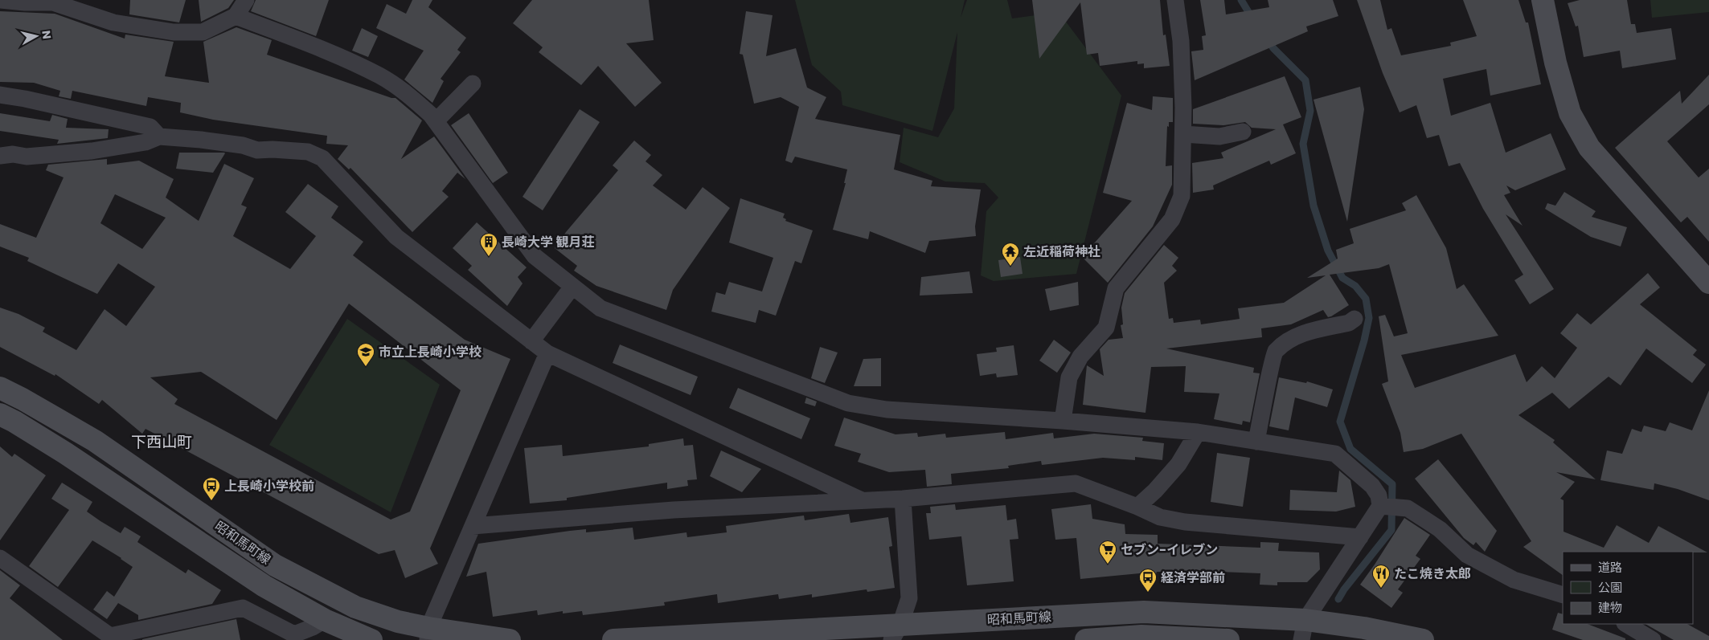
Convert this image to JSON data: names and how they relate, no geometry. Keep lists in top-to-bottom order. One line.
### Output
{"streets":{"main road":["昭和馬町線"]},"districts":["下西山町"],"places":{"building":["長崎大学 観月荘"],"temple":["左近稲荷神社"],"school or university":["市立上長崎小学校"],"bus stop":["上長崎小学校前","経済学部前"],"supermarket":["セブン-イレブン"],"restaurant":["たこ焼き太郎"]},"legend":["道路","公園","建物"],"north":"right"}
